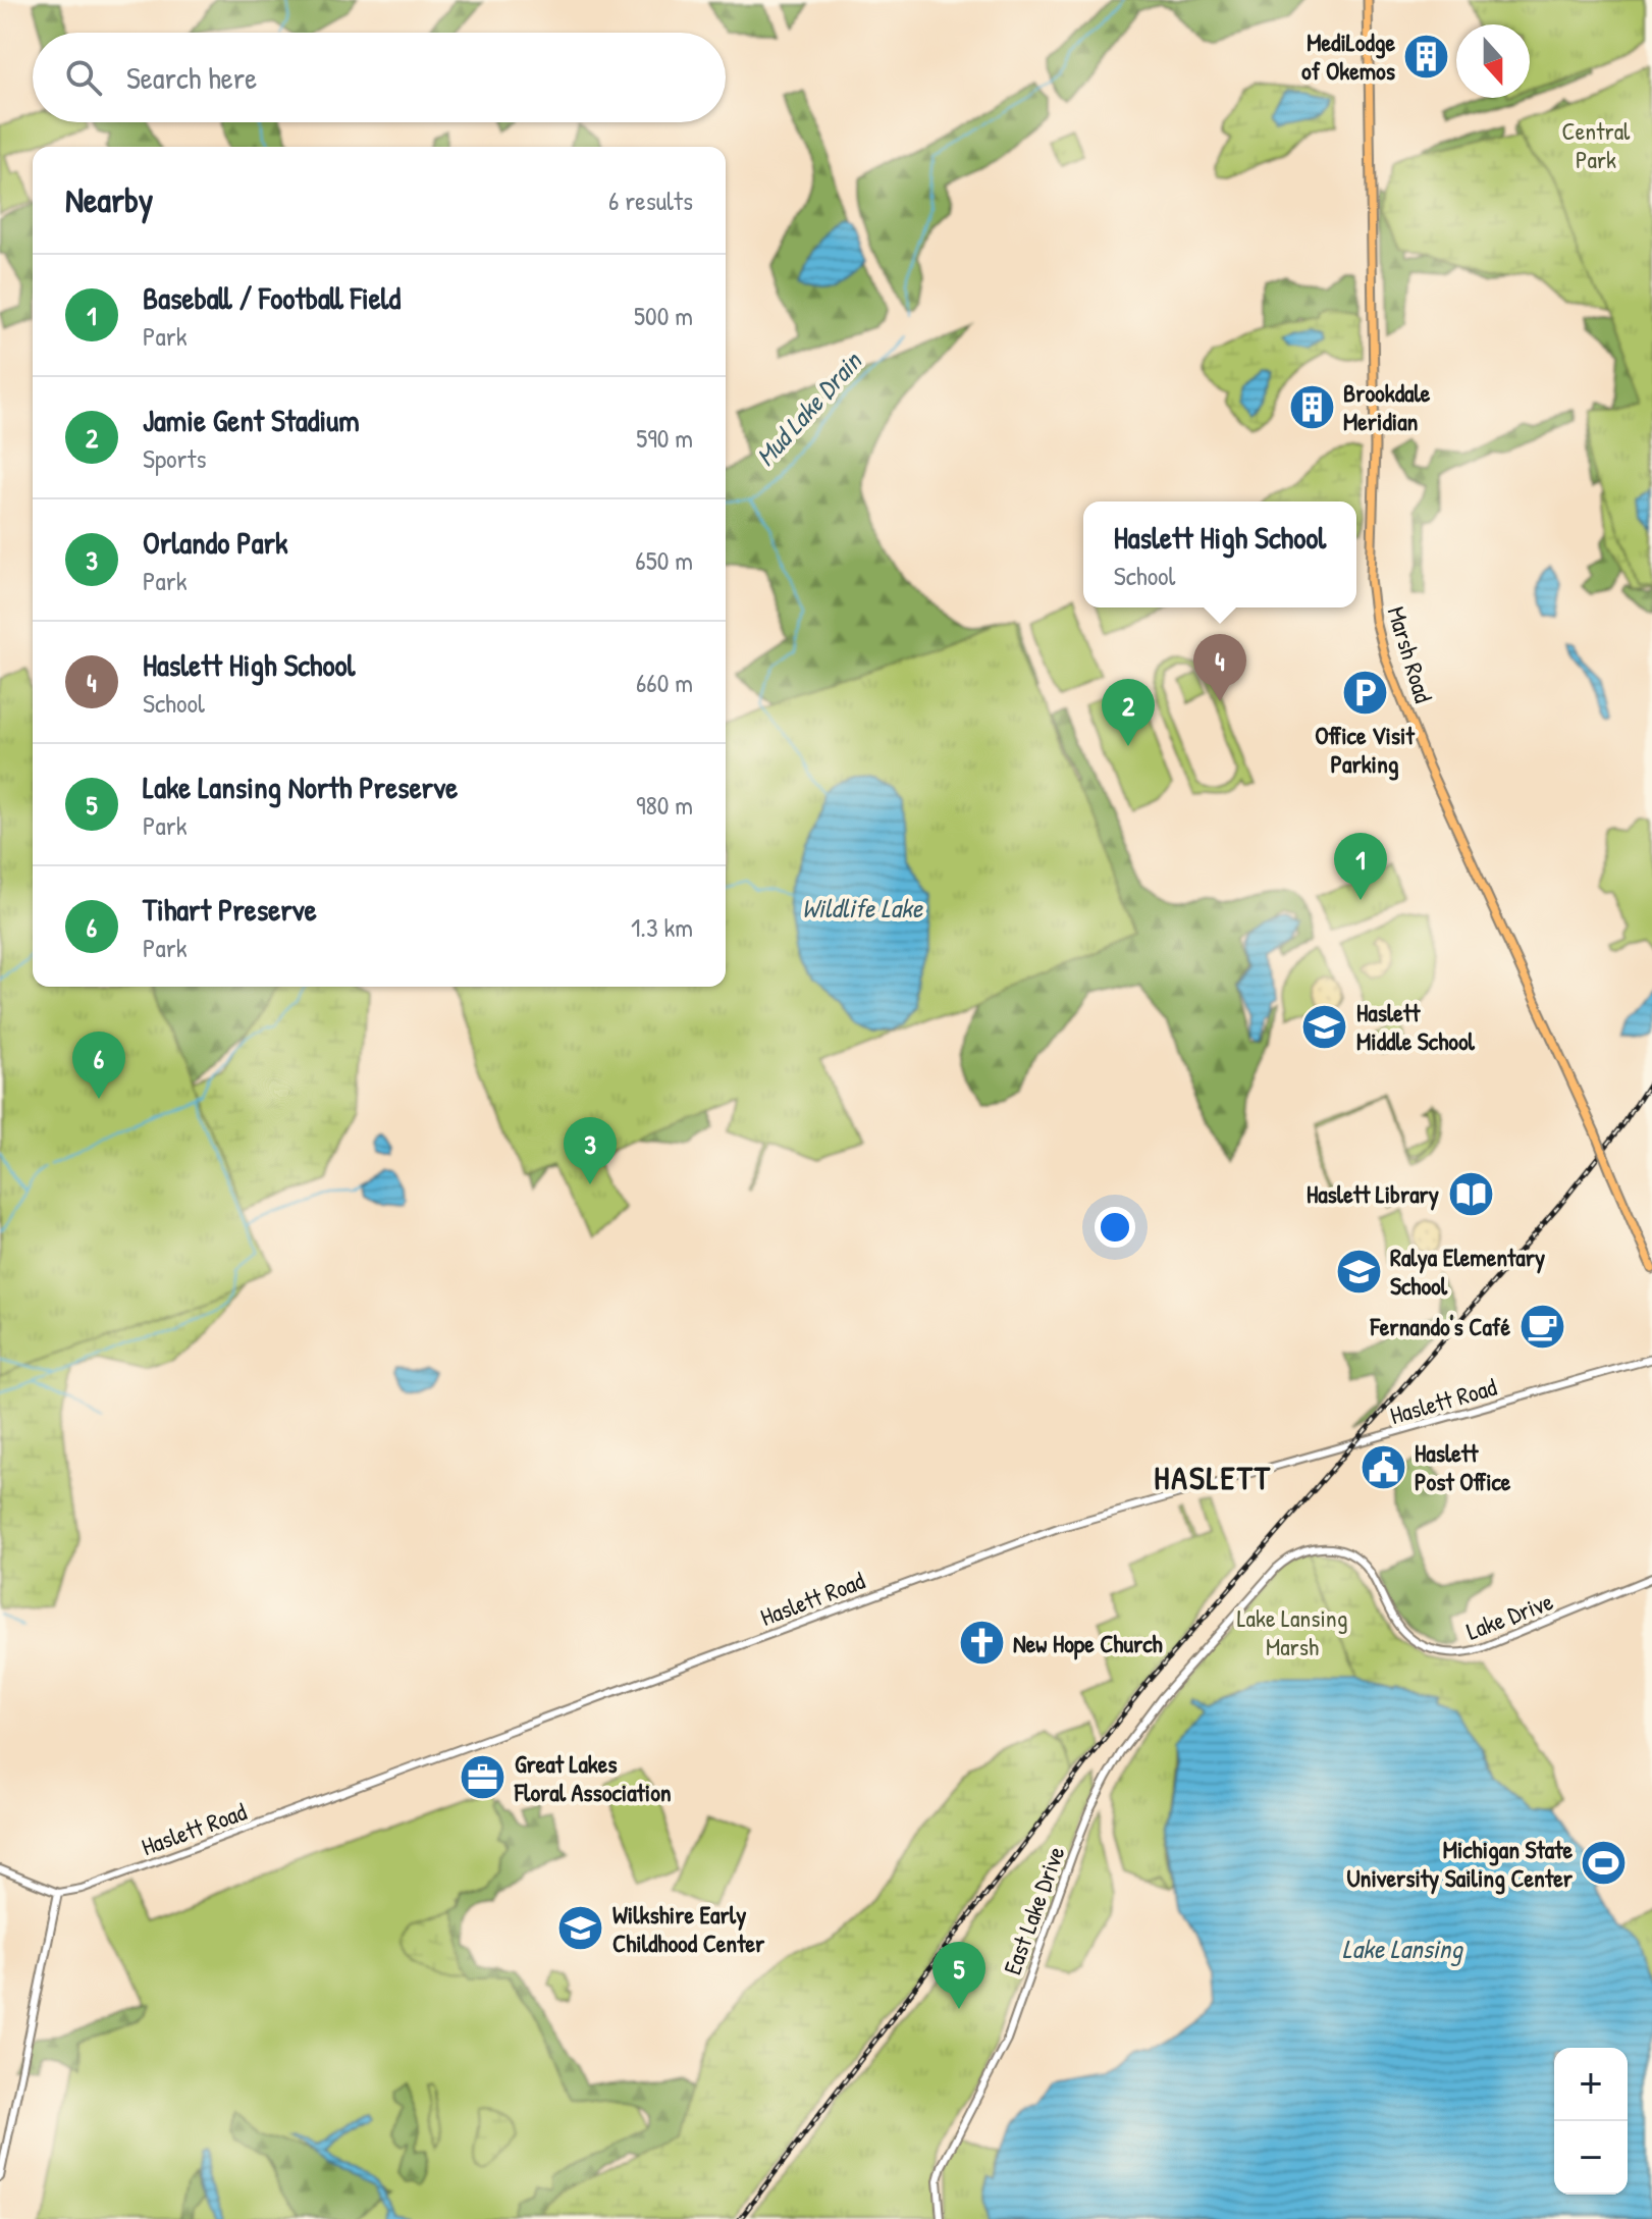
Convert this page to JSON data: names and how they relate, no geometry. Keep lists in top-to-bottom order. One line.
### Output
{"streets":{"main road":["Marsh Road"],"street":["Haslett Road","Lake Drive","East Lake Drive"]},"crossings":[["Lake Drive","East Lake Drive"]],"districts":["HASLETT"],"water":["Mud Lake Drain","Wildlife Lake","Lake Lansing"],"parks":["Central Park","Lake Lansing Marsh"],"places":{"building":["MediLodge of Okemos","Brookdale Meridian"],"parking":["Office Visit Parking"],"school or university":["Haslett Middle School","Ralya Elementary School","Wilkshire Early Childhood Center"],"library":["Haslett Library"],"cafe":["Fernando's Café"],"public building":["Haslett Post Office"],"church":["New Hope Church"],"office":["Great Lakes Floral Association"],"sports":["Michigan State University Sailing Center"]},"north":"bottom","page":{"search":"Search here","heading":["Nearby","6 results"],"list":[{"mark":"1","name":"Baseball / Football Field","note":"Park","value":"500 m"},{"mark":"2","name":"Jamie Gent Stadium","note":"Sports","value":"590 m"},{"mark":"3","name":"Orlando Park","note":"Park","value":"650 m"},{"mark":"4","name":"Haslett High School","note":"School","value":"660 m"},{"mark":"5","name":"Lake Lansing North Preserve","note":"Park","value":"980 m"},{"mark":"6","name":"Tihart Preserve","note":"Park","value":"1.3 km"}],"popup":["Haslett High School","School"],"pins":["4","2","1","6","3","5"],"map_buttons":["+","−"]}}
